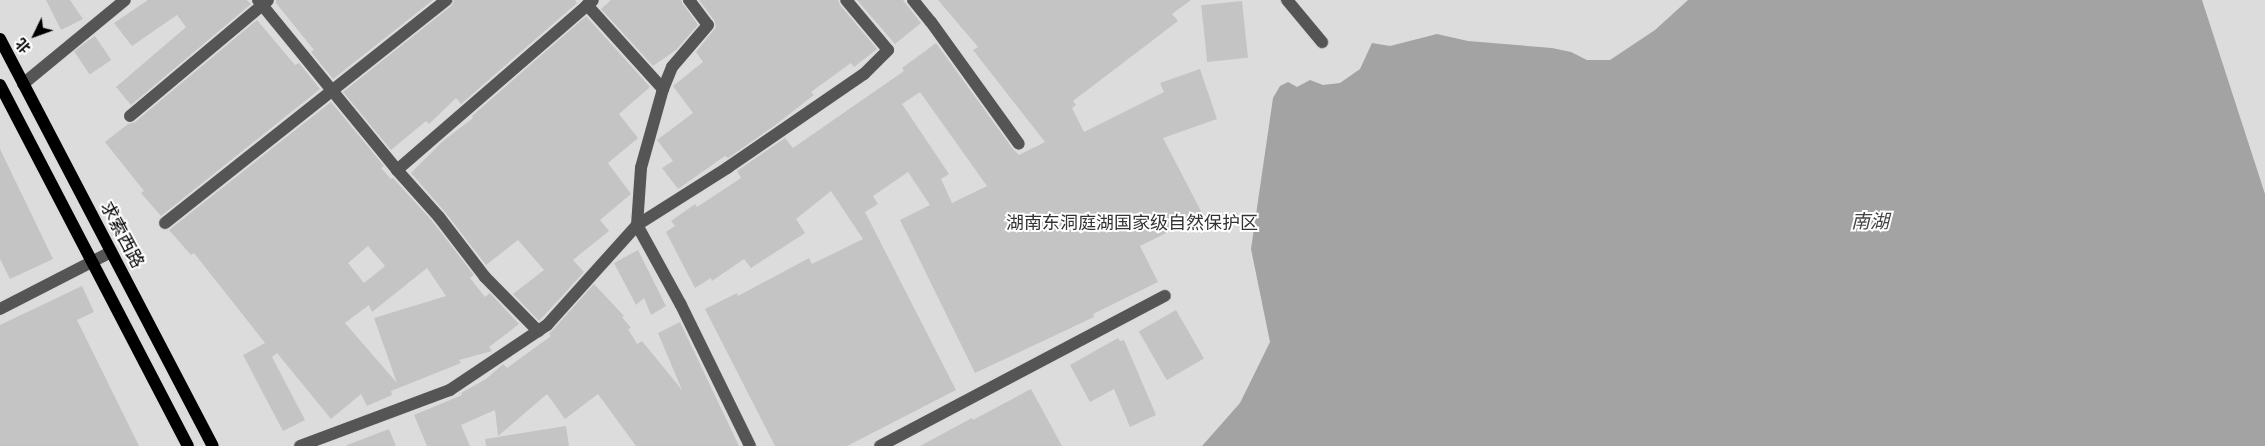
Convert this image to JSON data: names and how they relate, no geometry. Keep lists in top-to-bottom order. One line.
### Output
{"streets":{"main road":["求索西路"]},"water":["南湖"],"parks":["湖南东洞庭湖国家级自然保护区"],"north":"bottom left"}
